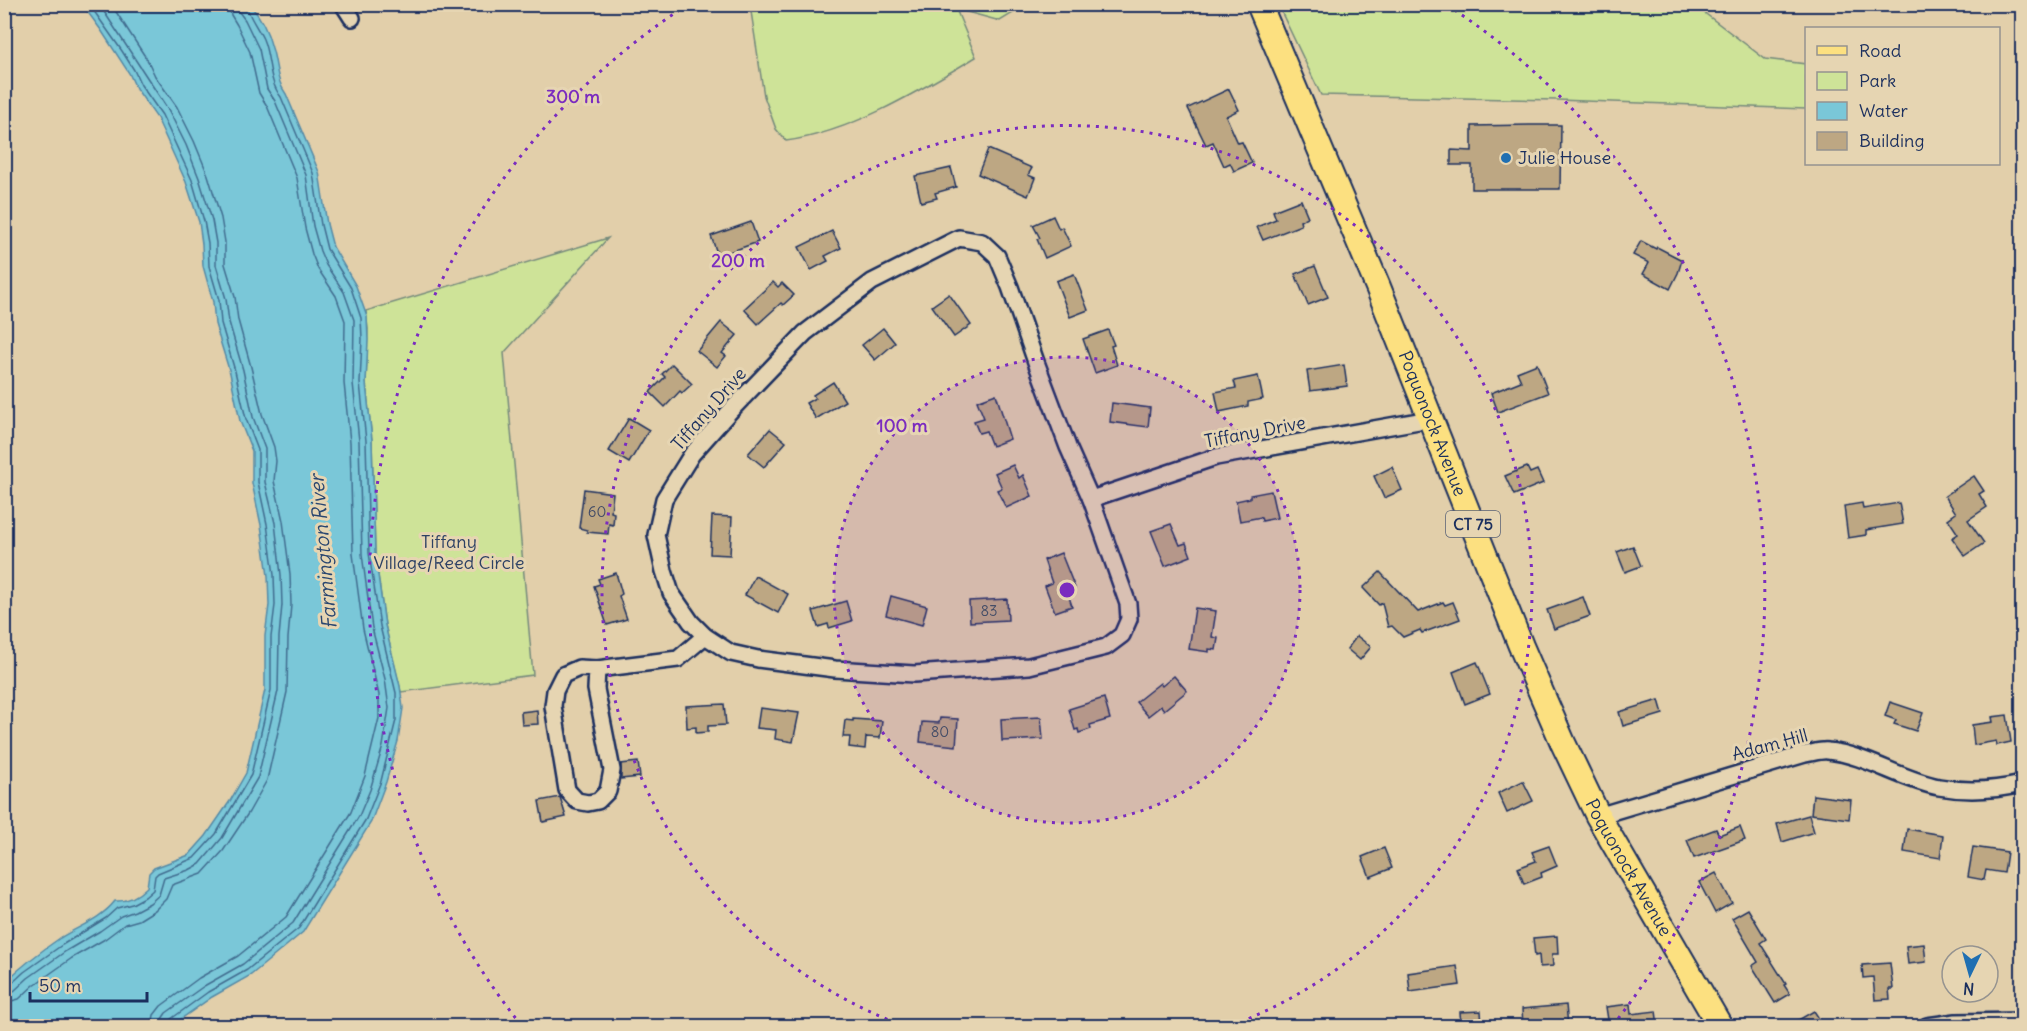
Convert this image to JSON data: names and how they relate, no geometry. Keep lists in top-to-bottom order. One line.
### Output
{"streets":{"main road":["Poquonock Avenue","CT 75"],"street":["Tiffany Drive","Adam Hill"]},"crossings":[["Tiffany Drive","Poquonock Avenue"],["Poquonock Avenue","Adam Hill"]],"water":["Farmington River"],"parks":["Tiffany Village/Reed Circle"],"places":["Julie House"],"house_numbers":["60","83","80"],"legend":["Road","Park","Water","Building"],"scale_bar":"50 m","north":"bottom","rings":["300 m","200 m","100 m"]}
